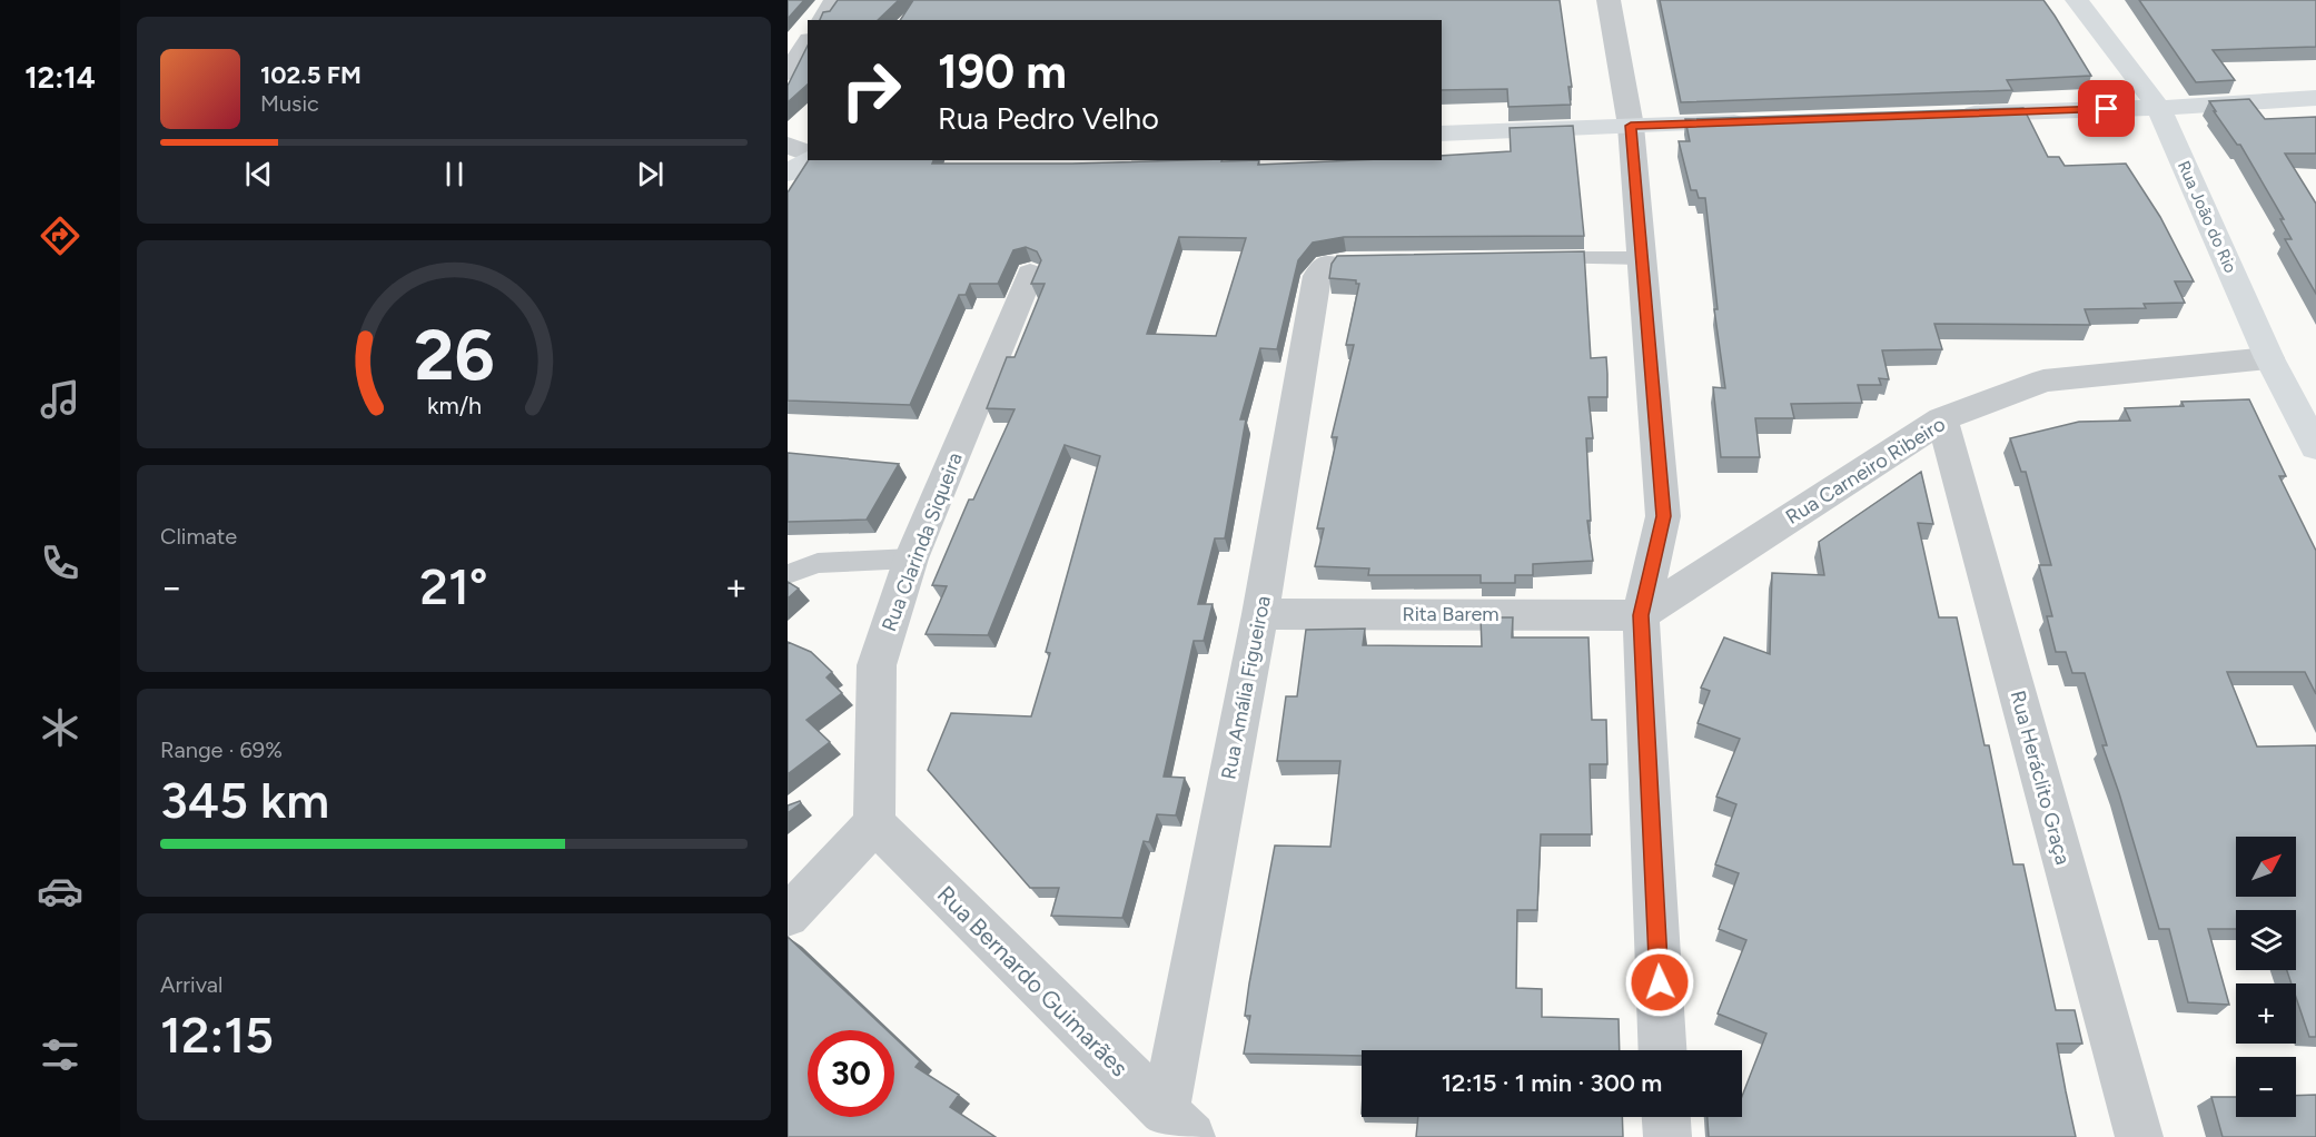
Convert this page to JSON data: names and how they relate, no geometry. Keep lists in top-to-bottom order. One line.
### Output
{"streets":{"street":["Rua João do Rio","Rua Carneiro Ribeiro","Rua Clarinda Siqueira","Rita Barem","Rua Amália Figueiroa","Rua Heráclito Graça","Rua Bernardo Guimarães"]},"crossings":[["Rua João do Rio","Rua Carneiro Ribeiro"],["Rua Carneiro Ribeiro","Rita Barem"],["Rua Carneiro Ribeiro","Rua Heráclito Graça"],["Rua Clarinda Siqueira","Rua Bernardo Guimarães"],["Rita Barem","Rua Amália Figueiroa"],["Rua Amália Figueiroa","Rua Bernardo Guimarães"]],"north":"top right","page":{"tabs":"12:14","turn":["190 m","Rua Pedro Velho"],"song":["102.5 FM","Music"],"tile":["Climate",["Range · 69%","345 km"],["Arrival","12:15"]],"heat":["−","21°","+"],"map_buttons":["+","−"],"limit":"30","trip":"12:15 · 1 min · 300 m","gauge":["26","km/h"]}}
